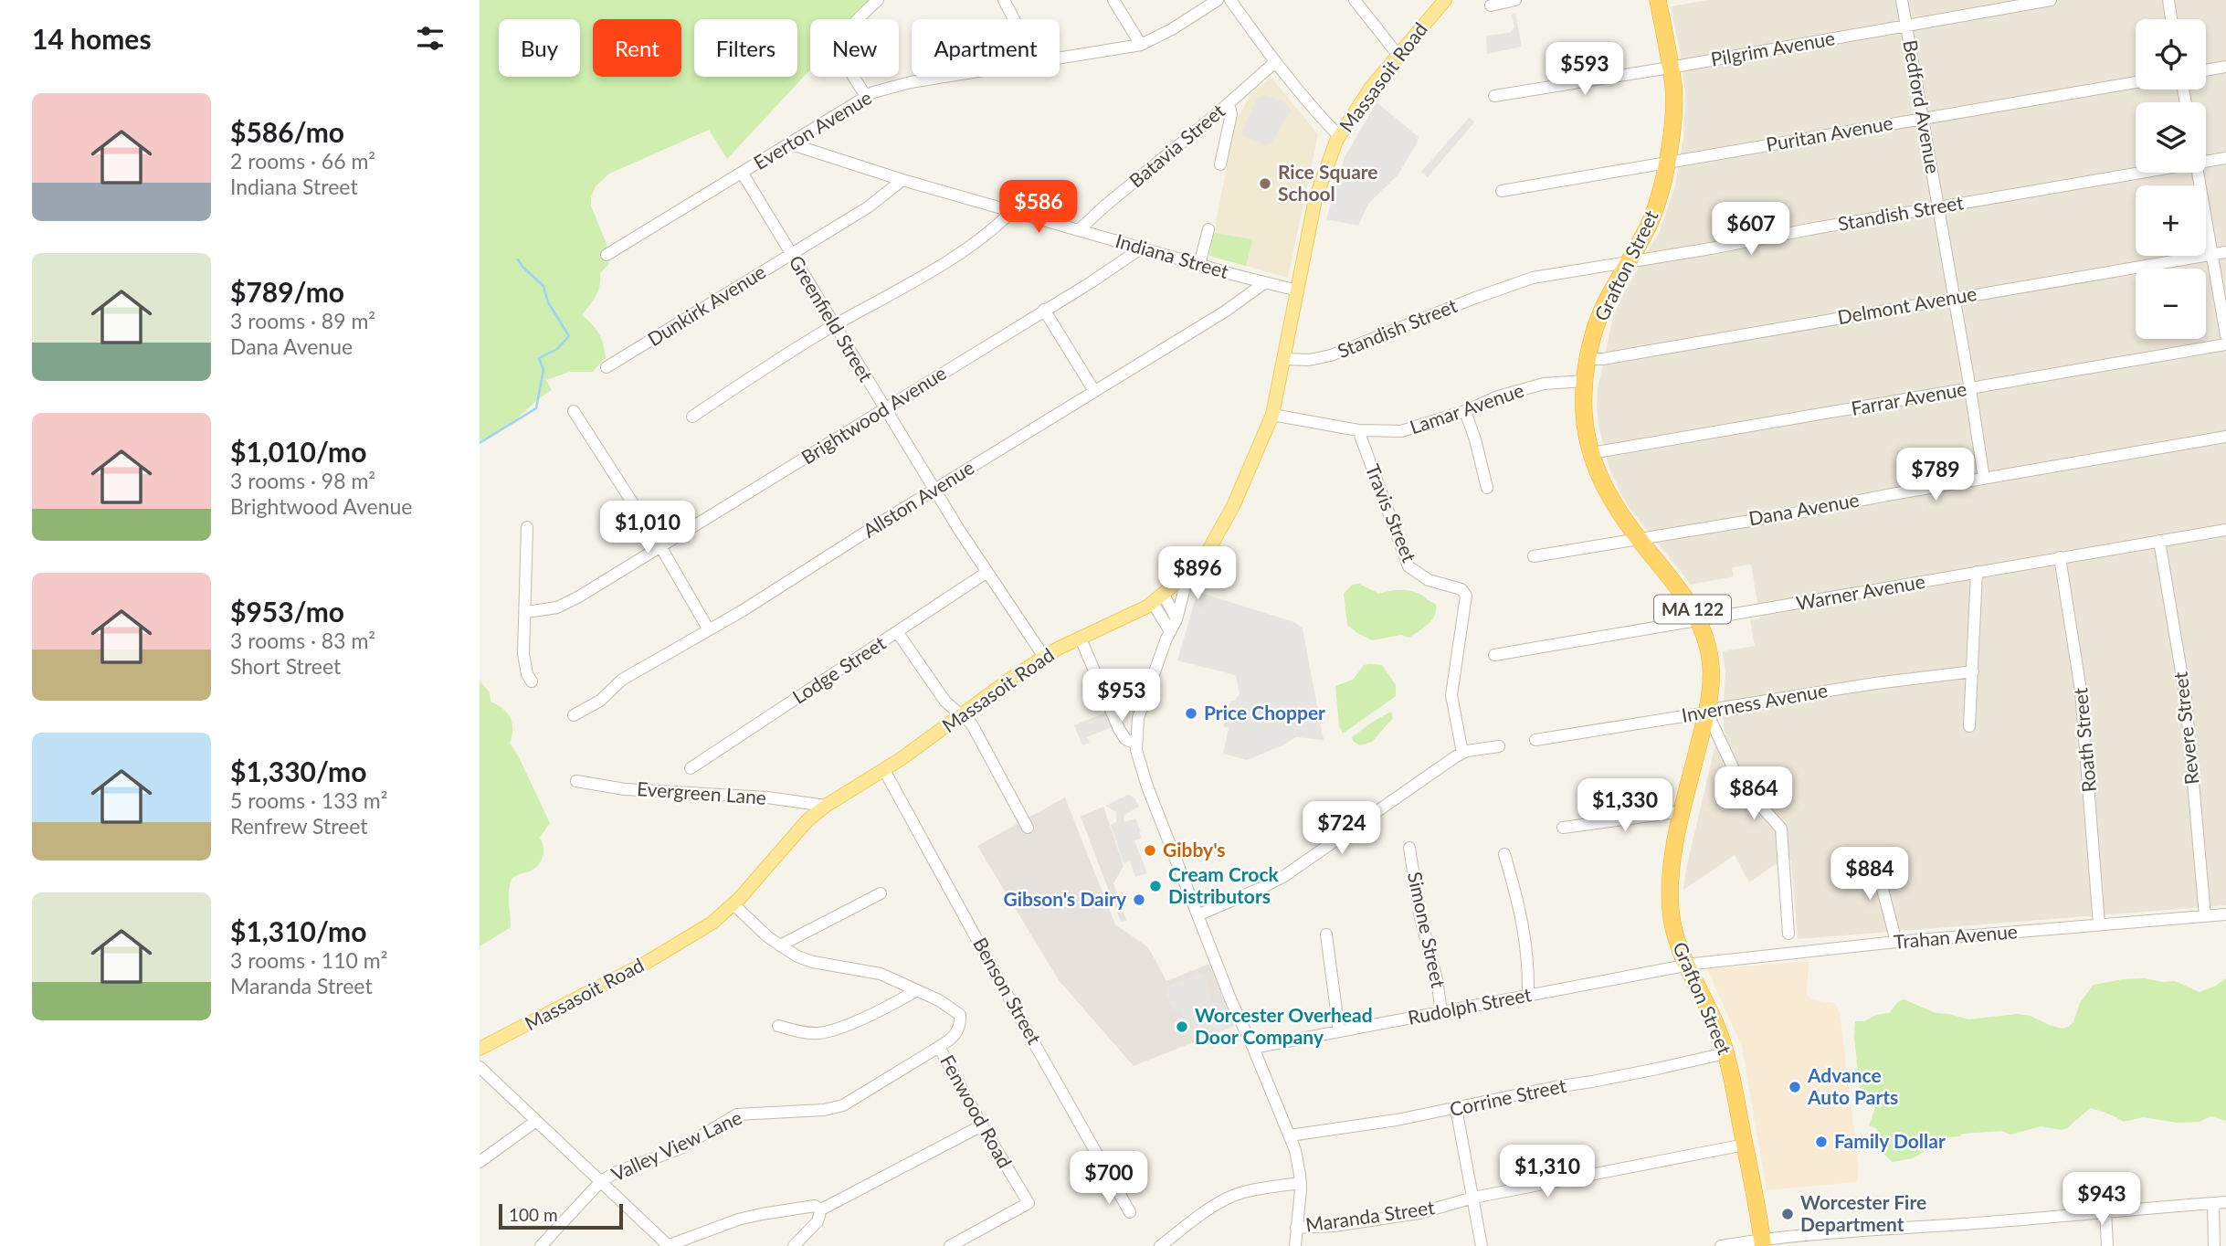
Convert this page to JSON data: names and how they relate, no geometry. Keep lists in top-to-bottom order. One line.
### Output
{"streets":{"highway":["Grafton Street","MA 122"],"main road":["Massasoit Road"],"street":["Pilgrim Avenue","Bedford Avenue","Everton Avenue","Puritan Avenue","Batavia Street","Standish Street","Indiana Street","Dunkirk Avenue","Delmont Avenue","Greenfield Street","Farrar Avenue","Lamar Avenue","Brightwood Avenue","Allston Avenue","Dana Avenue","Travis Street","Warner Avenue","Lodge Street","Inverness Avenue","Revere Street","Roath Street","Evergreen Lane","Simone Street","Trahan Avenue","Benson Street","Rudolph Street","Corrine Street","Fenwood Road","Valley View Lane","Maranda Street"]},"crossings":[["Pilgrim Avenue","Bedford Avenue"],["Pilgrim Avenue","Grafton Street"],["Massasoit Road","Standish Street"],["Massasoit Road","Indiana Street"],["Massasoit Road","Greenfield Street"],["Massasoit Road","Lamar Avenue"],["Massasoit Road","Evergreen Lane"],["Massasoit Road","Benson Street"],["Massasoit Road","Fenwood Road"],["Bedford Avenue","Puritan Avenue"],["Bedford Avenue","Standish Street"],["Bedford Avenue","Delmont Avenue"],["Bedford Avenue","Farrar Avenue"],["Bedford Avenue","Dana Avenue"],["Everton Avenue","Indiana Street"],["Everton Avenue","Greenfield Street"],["Puritan Avenue","Grafton Street"],["Batavia Street","Indiana Street"],["Standish Street","Grafton Street"],["Indiana Street","Dunkirk Avenue"],["Indiana Street","Brightwood Avenue"],["Indiana Street","Allston Avenue"],["Grafton Street","Delmont Avenue"],["Grafton Street","Farrar Avenue"],["Grafton Street","Lamar Avenue"],["Grafton Street","Dana Avenue"],["Grafton Street","Warner Avenue"],["Grafton Street","Inverness Avenue"],["Grafton Street","Trahan Avenue"],["Grafton Street","Rudolph Street"],["Grafton Street","Corrine Street"],["Grafton Street","Maranda Street"],["Dunkirk Avenue","Greenfield Street"],["Greenfield Street","Brightwood Avenue"],["Greenfield Street","Allston Avenue"],["Greenfield Street","Lodge Street"],["Lamar Avenue","Travis Street"],["Warner Avenue","Revere Street"],["Warner Avenue","Roath Street"],["Revere Street","Trahan Avenue"],["Roath Street","Trahan Avenue"],["Simone Street","Rudolph Street"],["Trahan Avenue","Rudolph Street"],["Fenwood Road","Valley View Lane"]],"places":["Rice Square School","Price Chopper","Gibby's","Cream Crock Distributors","Gibson's Dairy","Worcester Overhead Door Company","Advance Auto Parts","Family Dollar","Worcester Fire Department"],"scale_bar":"100 m","page":{"heading":"14 homes","map_buttons":["+","−"],"chip":["Buy","Rent","Filters","New","Apartment"],"price":["$593","$586","$607","$789","$1,010","$896","$953","$864","$1,330","$724","$884","$1,310","$700","$943"],"list":[{"name":"$586/mo","note":"2 rooms · 66 m² · Indiana Street"},{"name":"$789/mo","note":"3 rooms · 89 m² · Dana Avenue"},{"name":"$1,010/mo","note":"3 rooms · 98 m² · Brightwood Avenue"},{"name":"$953/mo","note":"3 rooms · 83 m² · Short Street"},{"name":"$1,330/mo","note":"5 rooms · 133 m² · Renfrew Street"},{"name":"$1,310/mo","note":"3 rooms · 110 m² · Maranda Street"}],"scale":"100 m"}}
